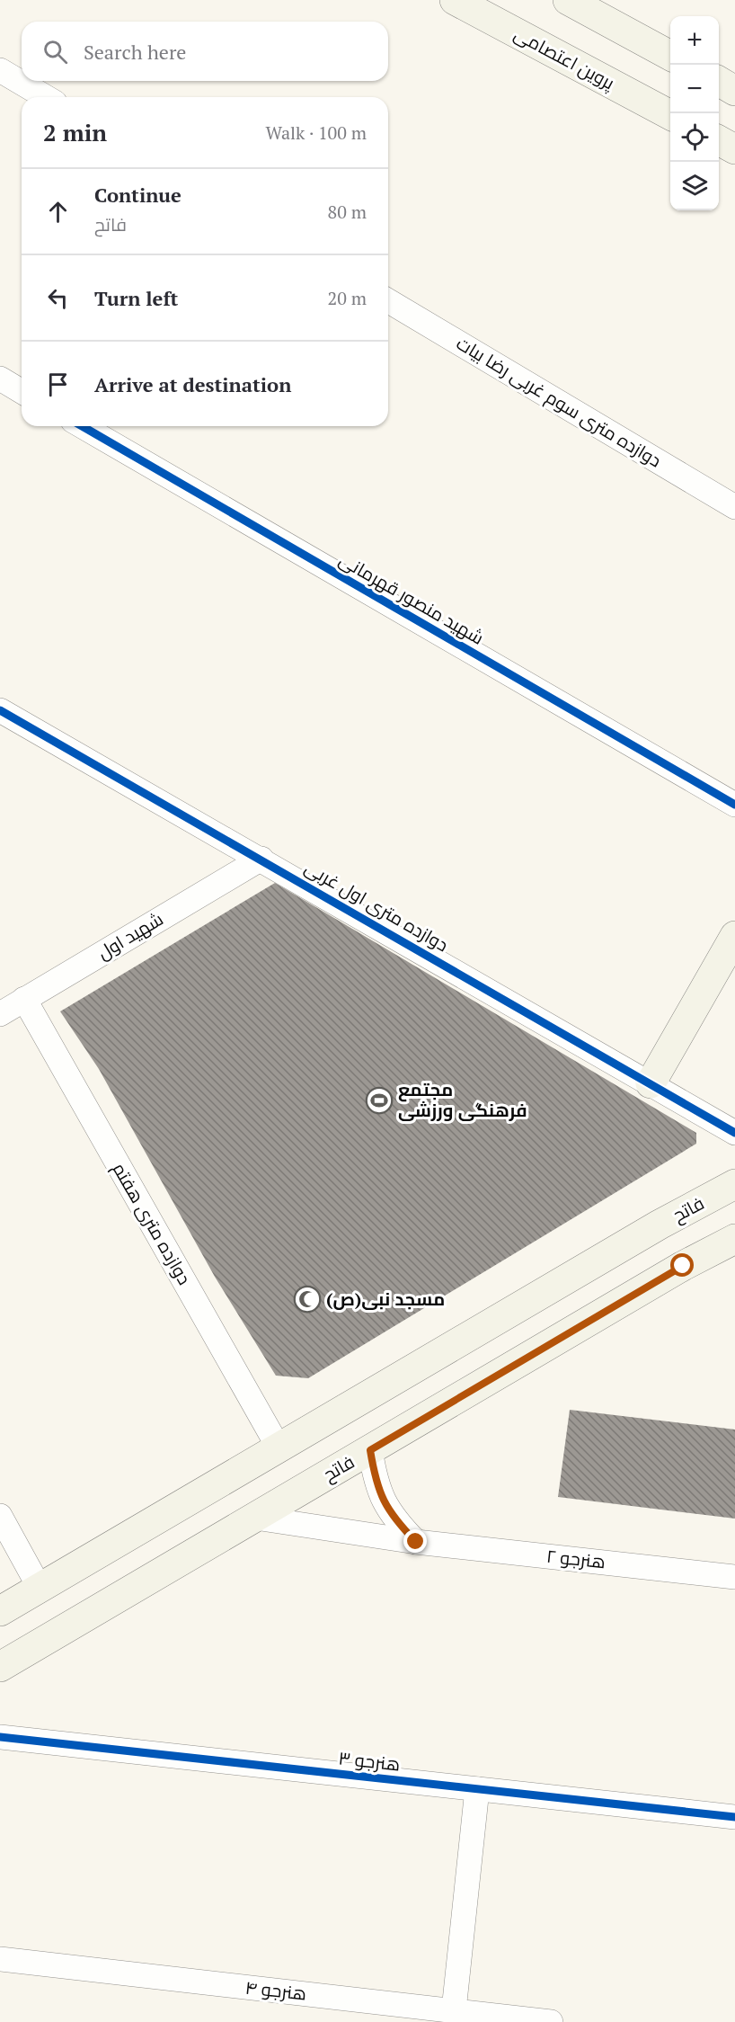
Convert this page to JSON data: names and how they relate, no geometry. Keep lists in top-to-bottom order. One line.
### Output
{"streets":{"main road":["پروین اعتصامی","فاتح"],"street":["دوازده متری سوم غربی رضا بیات","شهید منصور قهرمانی","دوازده متری اول غربی","شهید اول","دوازده متری هفتم","هنرجو ۲","هنرجو ۳","هنرجو ۴"]},"crossings":[["دوازده متری اول غربی","شهید اول"],["شهید اول","دوازده متری هفتم"],["فاتح","دوازده متری هفتم"],["فاتح","هنرجو ۲"]],"places":{"sports":["مجتمع فرهنگی ورزشی"],"mosque":["مسجد نبی(ص)"]},"page":{"map_buttons":["+","−"],"search":"Search here","heading":["2 min","Walk · 100 m"],"list":[["Continue","فاتح","80 m"],["Turn left","20 m"],"Arrive at destination"]}}
